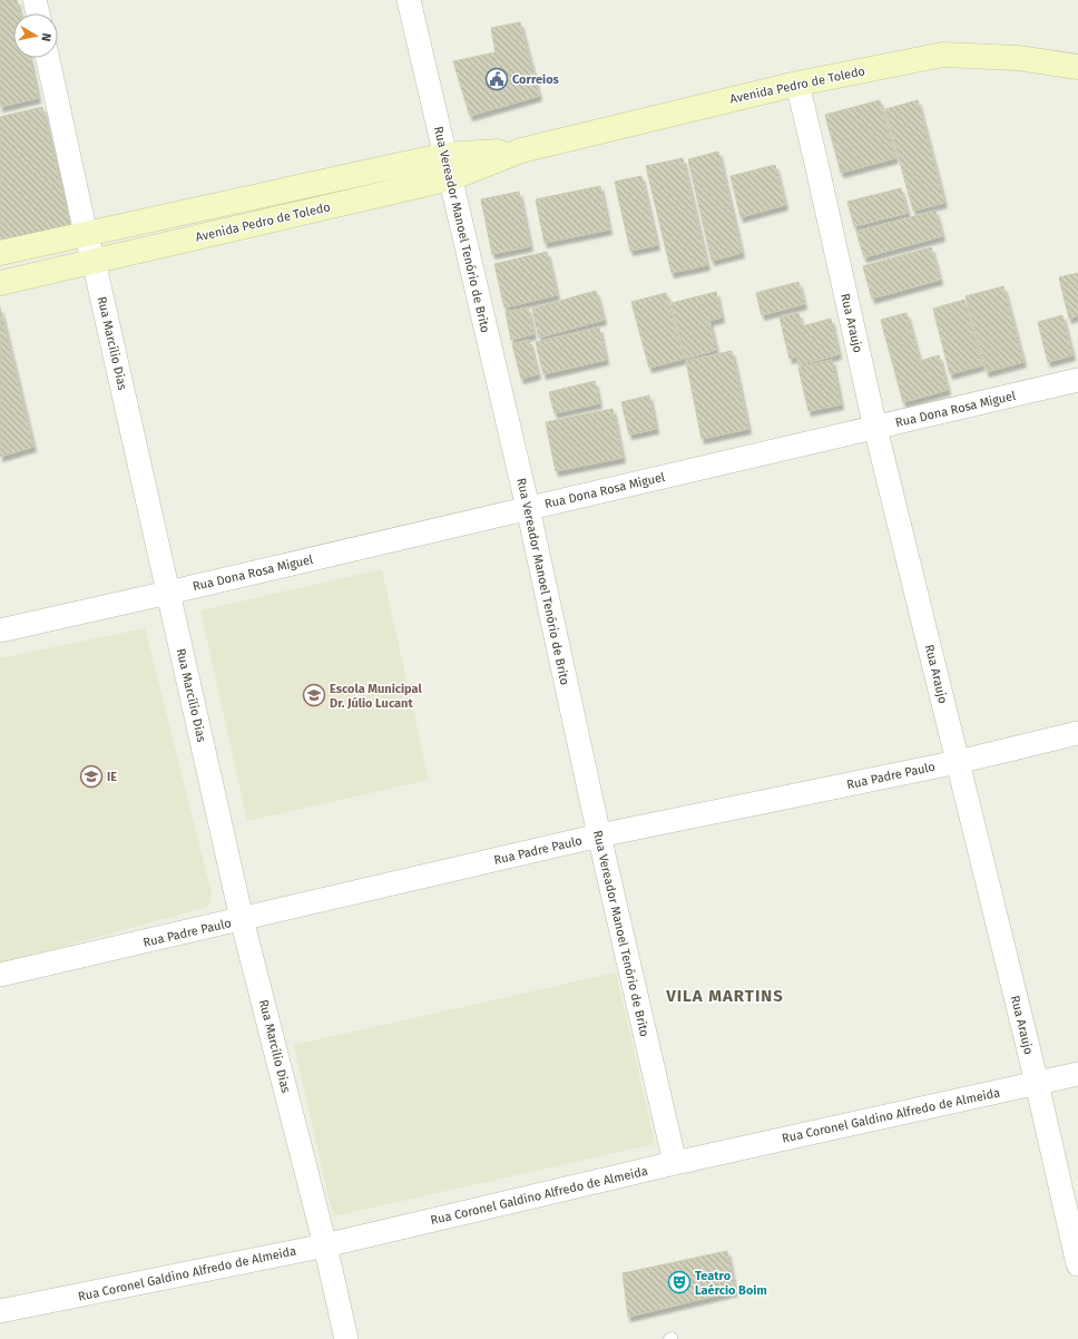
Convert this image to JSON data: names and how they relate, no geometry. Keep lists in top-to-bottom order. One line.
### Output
{"streets":{"main road":["Avenida Pedro de Toledo"],"street":["Rua Vereador Manoel Tenório de Brito","Rua Araujo","Rua Marcílio Dias","Rua Dona Rosa Miguel","Rua Padre Paulo","Rua Coronel Galdino Alfredo de Almeida"]},"crossings":[["Avenida Pedro de Toledo","Rua Vereador Manoel Tenório de Brito"],["Avenida Pedro de Toledo","Rua Araujo"],["Avenida Pedro de Toledo","Rua Marcílio Dias"],["Rua Vereador Manoel Tenório de Brito","Rua Dona Rosa Miguel"],["Rua Vereador Manoel Tenório de Brito","Rua Padre Paulo"],["Rua Vereador Manoel Tenório de Brito","Rua Coronel Galdino Alfredo de Almeida"],["Rua Araujo","Rua Dona Rosa Miguel"],["Rua Araujo","Rua Padre Paulo"],["Rua Araujo","Rua Coronel Galdino Alfredo de Almeida"],["Rua Marcílio Dias","Rua Dona Rosa Miguel"],["Rua Marcílio Dias","Rua Padre Paulo"],["Rua Marcílio Dias","Rua Coronel Galdino Alfredo de Almeida"]],"districts":["VILA MARTINS"],"places":{"public building":["Correios"],"school or university":["Escola Municipal Dr. Júlio Lucant","IE"],"theatre":["Teatro Laércio Boim"]},"north":"right"}
